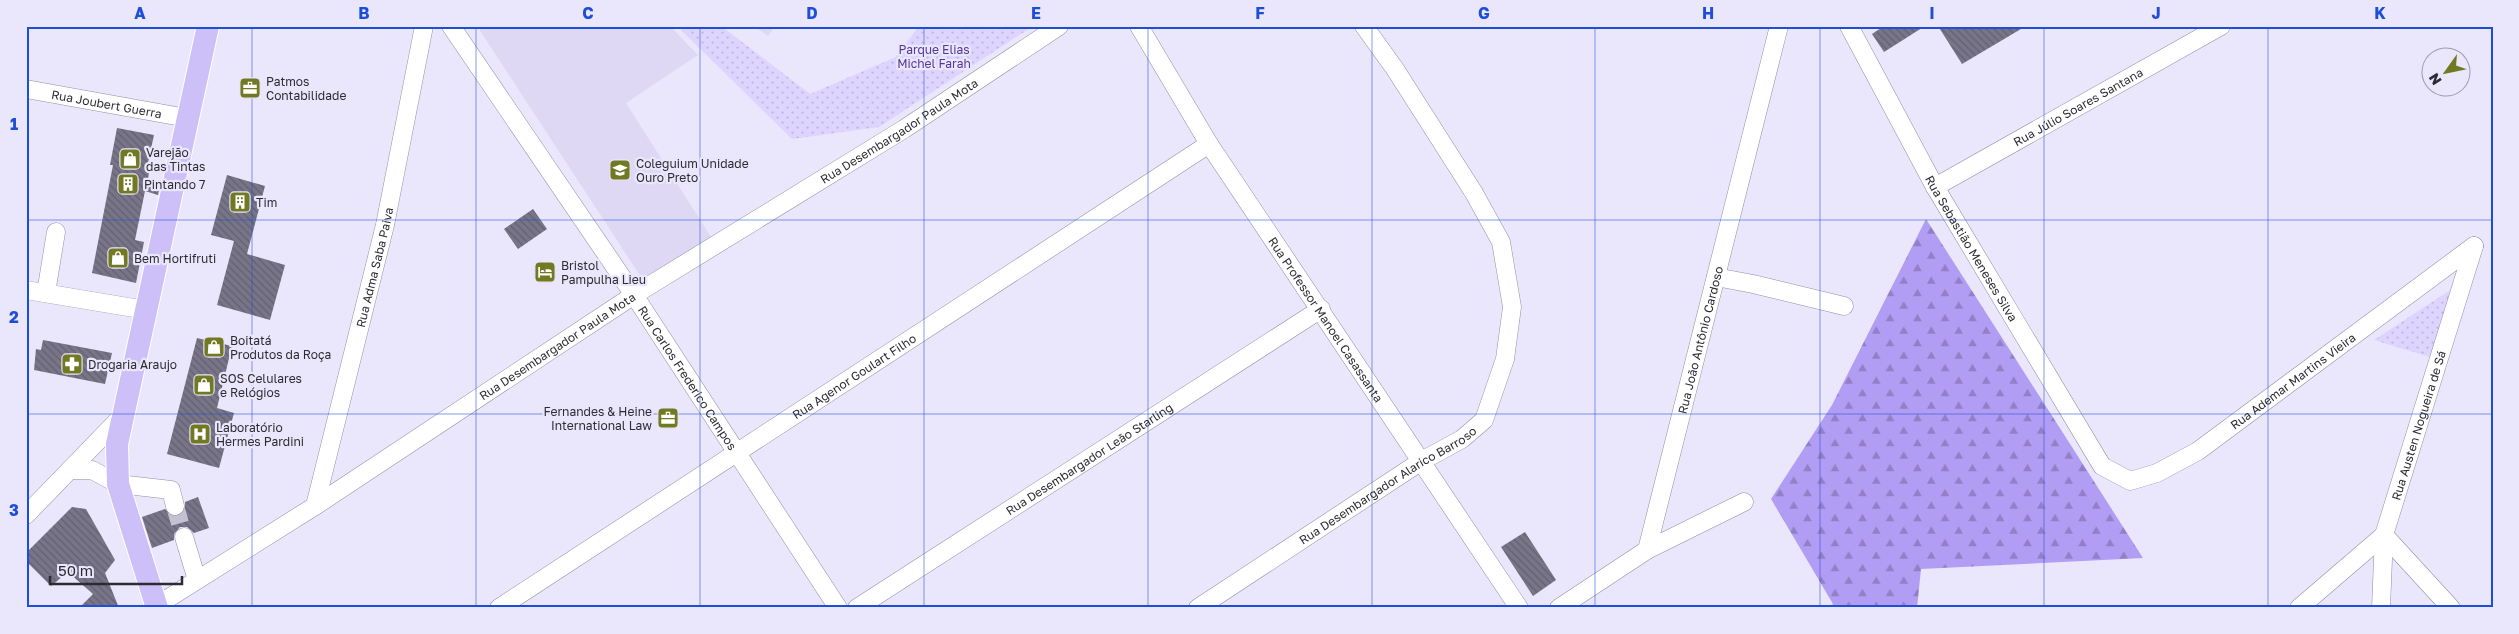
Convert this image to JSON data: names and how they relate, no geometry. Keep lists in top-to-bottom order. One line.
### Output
{"streets":{"street":["Rua Joubert Guerra","Rua Júlio Soares Santana","Rua Desembargador Paula Mota","Rua Sebastião Meneses Silva","Rua Adma Saba Paiva","Rua Professor Manoel Casassanta","Rua João Antônio Cardoso","Rua Agenor Goulart Filho","Rua Carlos Frederico Campos","Rua Ademar Martins Vieira","Rua Austen Nogueira de Sá","Rua Desembargador Leão Starling","Rua Desembargador Alarico Barroso"]},"crossings":[["Rua Júlio Soares Santana","Rua Sebastião Meneses Silva"],["Rua Desembargador Paula Mota","Rua Adma Saba Paiva"],["Rua Desembargador Paula Mota","Rua Carlos Frederico Campos"],["Rua Sebastião Meneses Silva","Rua Ademar Martins Vieira"],["Rua Professor Manoel Casassanta","Rua Agenor Goulart Filho"],["Rua Professor Manoel Casassanta","Rua Desembargador Leão Starling"],["Rua Professor Manoel Casassanta","Rua Desembargador Alarico Barroso"],["Rua Agenor Goulart Filho","Rua Carlos Frederico Campos"],["Rua Ademar Martins Vieira","Rua Austen Nogueira de Sá"]],"parks":["Parque Elias Michel Farah"],"places":{"office":["Patmos Contabilidade","Fernandes & Heine International Law"],"shop":["Varejão das Tintas","Bem Hortifruti","Boitatá Produtos da Roça","SOS Celulares e Relógios"],"school or university":["Coleguium Unidade Ouro Preto"],"building":["Pintando 7","Tim"],"hotel":["Bristol Pampulha Lieu"],"pharmacy":["Drogaria Araujo"],"hospital":["Laboratório Hermes Pardini"]},"scale_bar":"50 m","north":"bottom left","grid":{"columns":["A","B","C","D","E","F","G","H","I","J","K"],"rows":["1","2","3"]}}
